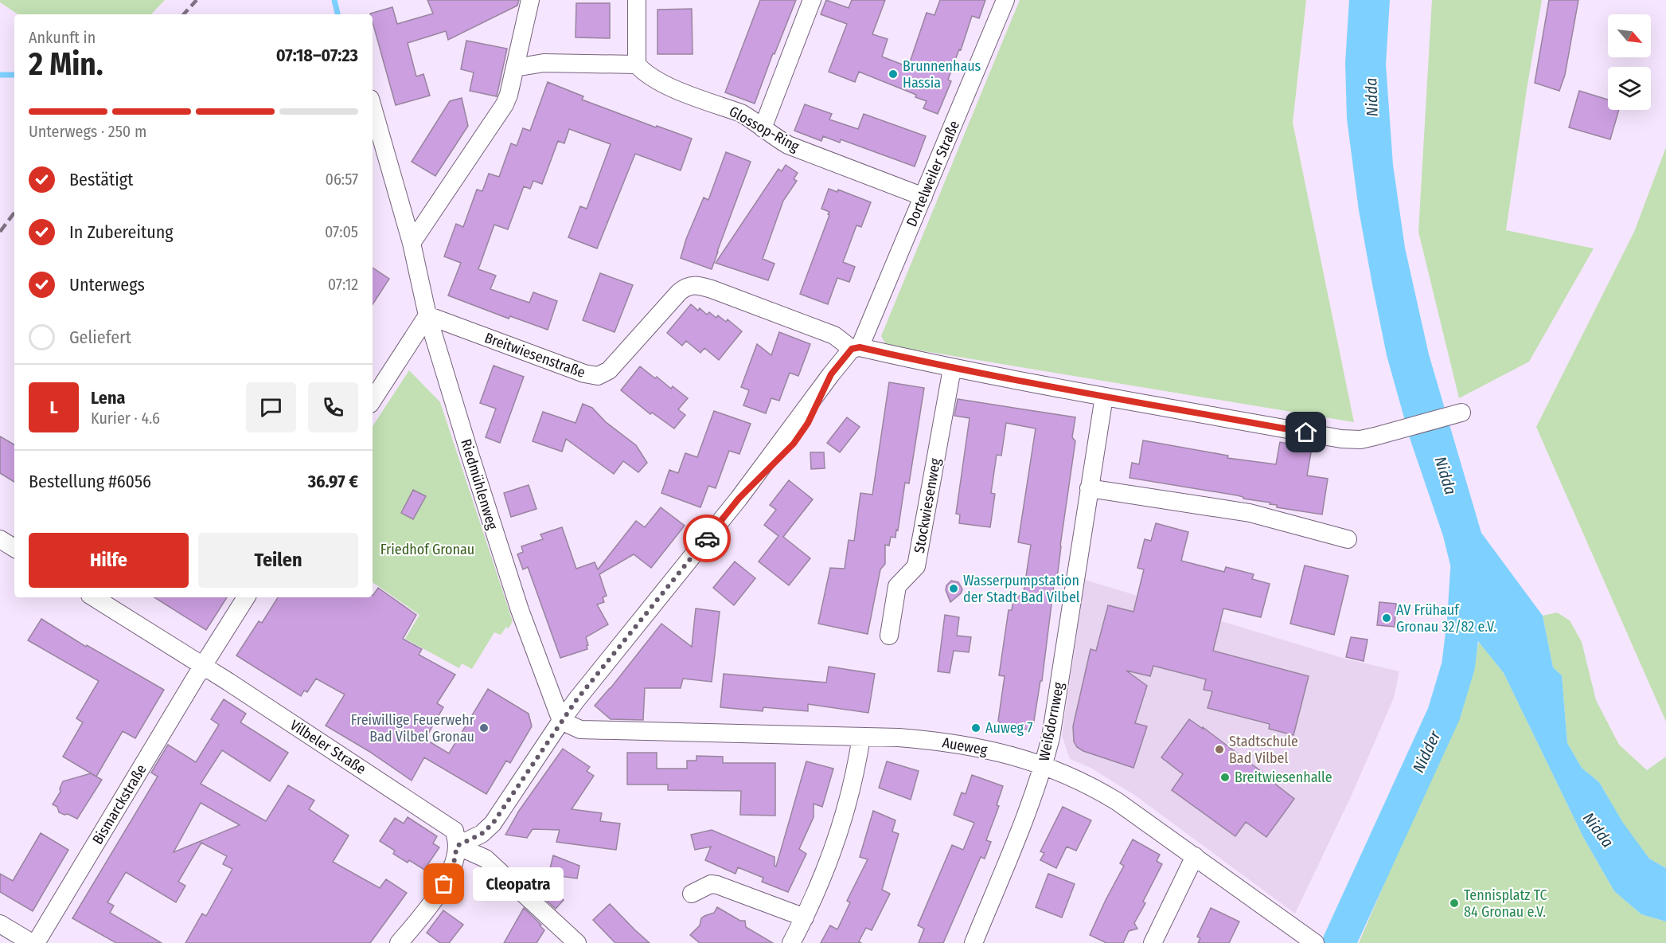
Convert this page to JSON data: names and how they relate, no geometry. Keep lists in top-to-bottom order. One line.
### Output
{"streets":{"street":["Glossop-Ring","Dortelweiler Straße","Breitwiesenstraße","Riedmühlenweg","Stockwiesenweg","Weißdornweg","Aueweg","Vilbeler Straße","Bismarckstraße"]},"crossings":[["Glossop-Ring","Dortelweiler Straße"],["Dortelweiler Straße","Breitwiesenstraße"],["Dortelweiler Straße","Riedmühlenweg"],["Dortelweiler Straße","Aueweg"],["Dortelweiler Straße","Vilbeler Straße"],["Breitwiesenstraße","Riedmühlenweg"],["Riedmühlenweg","Aueweg"],["Weißdornweg","Aueweg"],["Vilbeler Straße","Bismarckstraße"]],"water":["Nidda","Nidder"],"parks":["Friedhof Gronau"],"places":["Brunnenhaus Hassia","Wasserpumpstation der Stadt Bad Vilbel","AV Frühauf Gronau 32/82 e.V.","Freiwillige Feuerwehr Bad Vilbel Gronau","Auweg 7","Stadtschule Bad Vilbel","Breitwiesenhalle","Cleopatra","Tennisplatz TC 84 Gronau e.V."],"north":"bottom right","page":{"heading":["2 Min.","Ankunft in","07:18–07:23"],"panel":["Lena","Kurier · 4.6","Bestellung #6056","36.97 €"],"bar":"Unterwegs · 250 m","list":[["Bestätigt","06:57"],["In Zubereitung","07:05"],["Unterwegs","07:12"],"Geliefert"],"round":"L","buttons":["Hilfe","Teilen"],"bubble":"Cleopatra"}}
